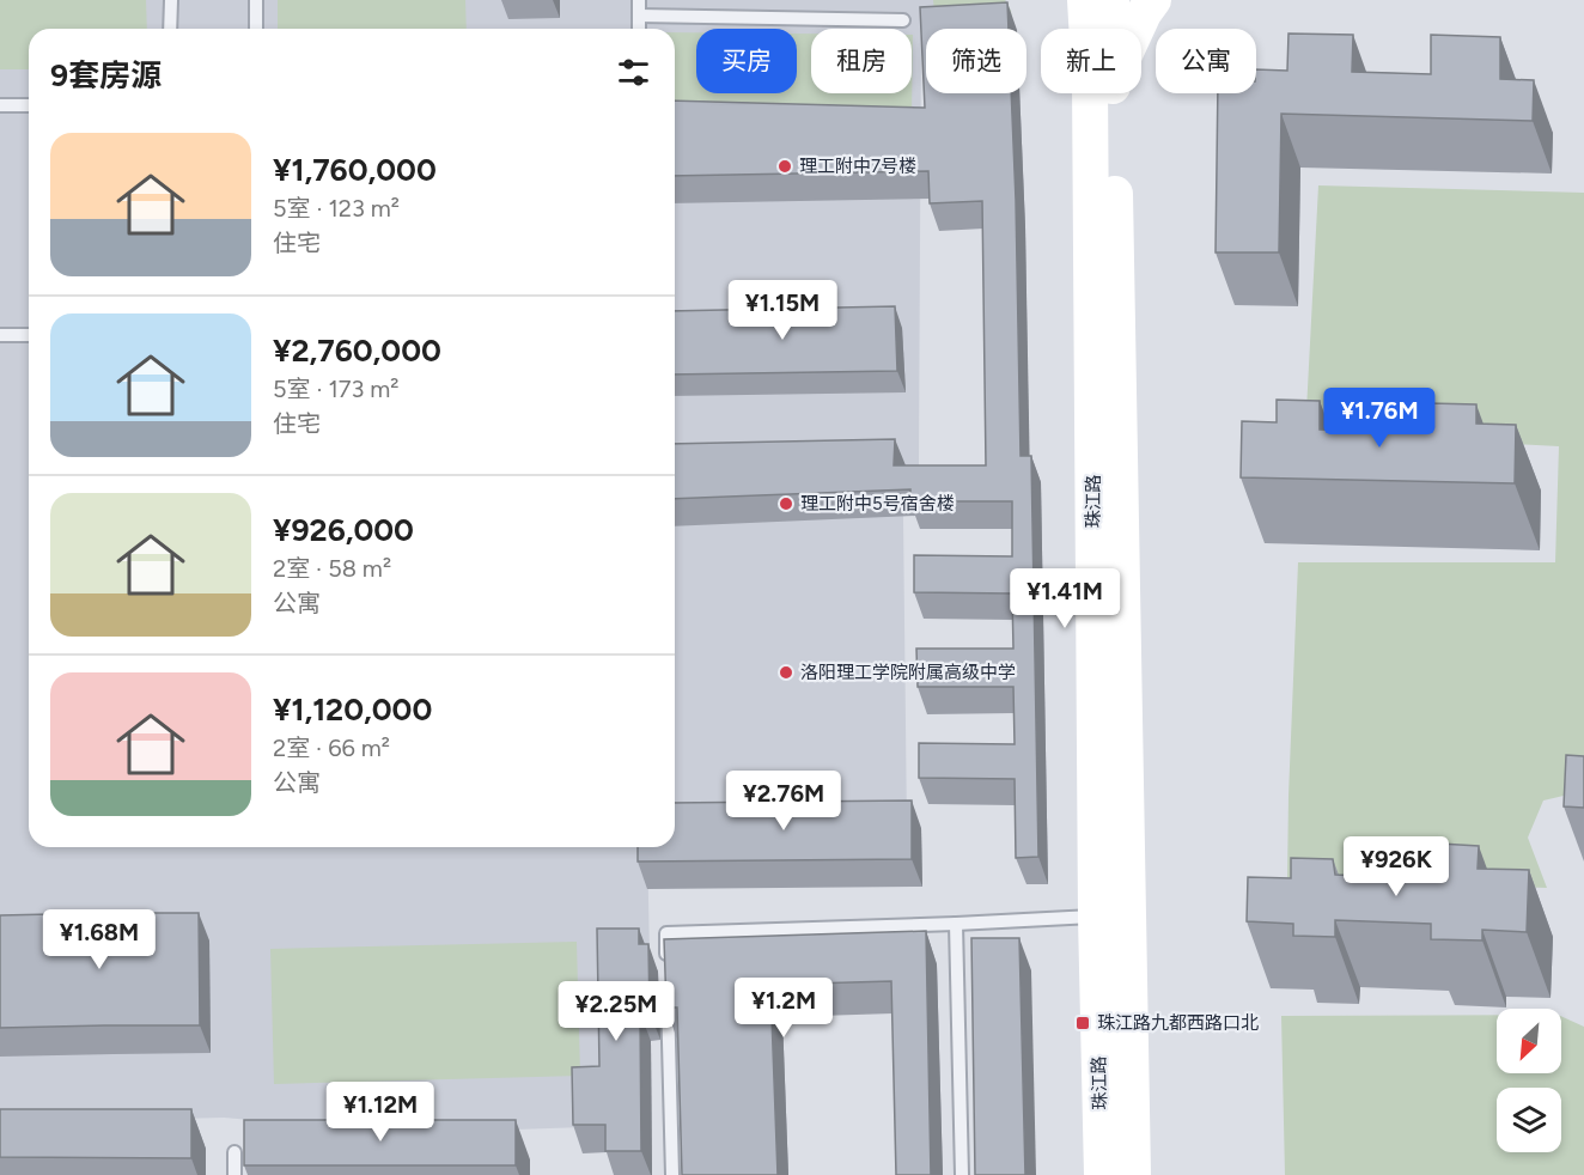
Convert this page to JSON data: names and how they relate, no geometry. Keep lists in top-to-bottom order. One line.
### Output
{"streets":{"main road":["珠江路"]},"places":{"other":["理工附中7号楼","理工附中5号宿舍楼","洛阳理工学院附属高级中学"],"transit":["珠江路九都西路口北"]},"north":"bottom left","page":{"chip":["买房","租房","筛选","新上","公寓"],"heading":"9套房源","list":[{"name":"¥1,760,000","note":"5室 · 123 m² · 住宅"},{"name":"¥2,760,000","note":"5室 · 173 m² · 住宅"},{"name":"¥926,000","note":"2室 · 58 m² · 公寓"},{"name":"¥1,120,000","note":"2室 · 66 m² · 公寓"}],"price":["¥1.15M","¥1.76M","¥1.41M","¥2.76M","¥926K","¥1.68M","¥1.2M","¥2.25M","¥1.12M"]}}
